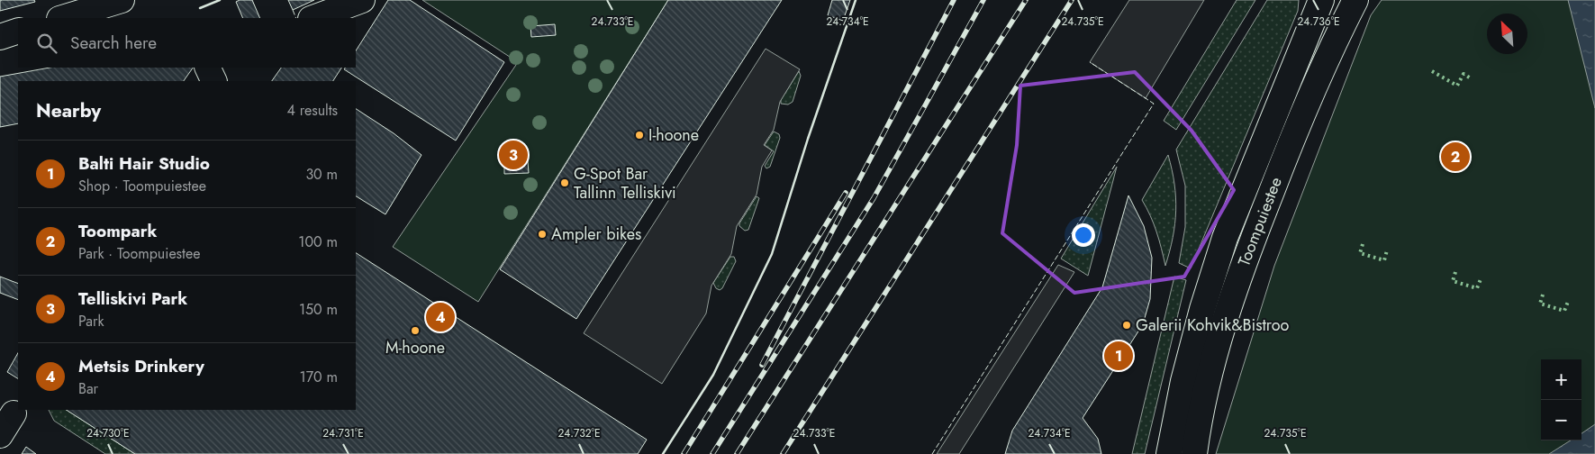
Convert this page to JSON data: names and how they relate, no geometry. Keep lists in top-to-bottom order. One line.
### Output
{"streets":{"main road":["Toompuiestee"]},"places":["I-hoone","G-Spot Bar Tallinn Telliskivi","Ampler bikes","Galerii Kohvik&Bistroo","M-hoone"],"north":"top left","page":{"search":"Search here","heading":["Nearby","4 results"],"pins":["3","2","4","1"],"list":[{"mark":"1","name":"Balti Hair Studio","note":"Shop · Toompuiestee","value":"30 m"},{"mark":"2","name":"Toompark","note":"Park · Toompuiestee","value":"100 m"},{"mark":"3","name":"Telliskivi Park","note":"Park","value":"150 m"},{"mark":"4","name":"Metsis Drinkery","note":"Bar","value":"170 m"}],"map_buttons":["+","−"]},"coordinates":["24.733°E","24.734°E","24.735°E","24.736°E","24.730°E","24.731°E","24.732°E"]}
